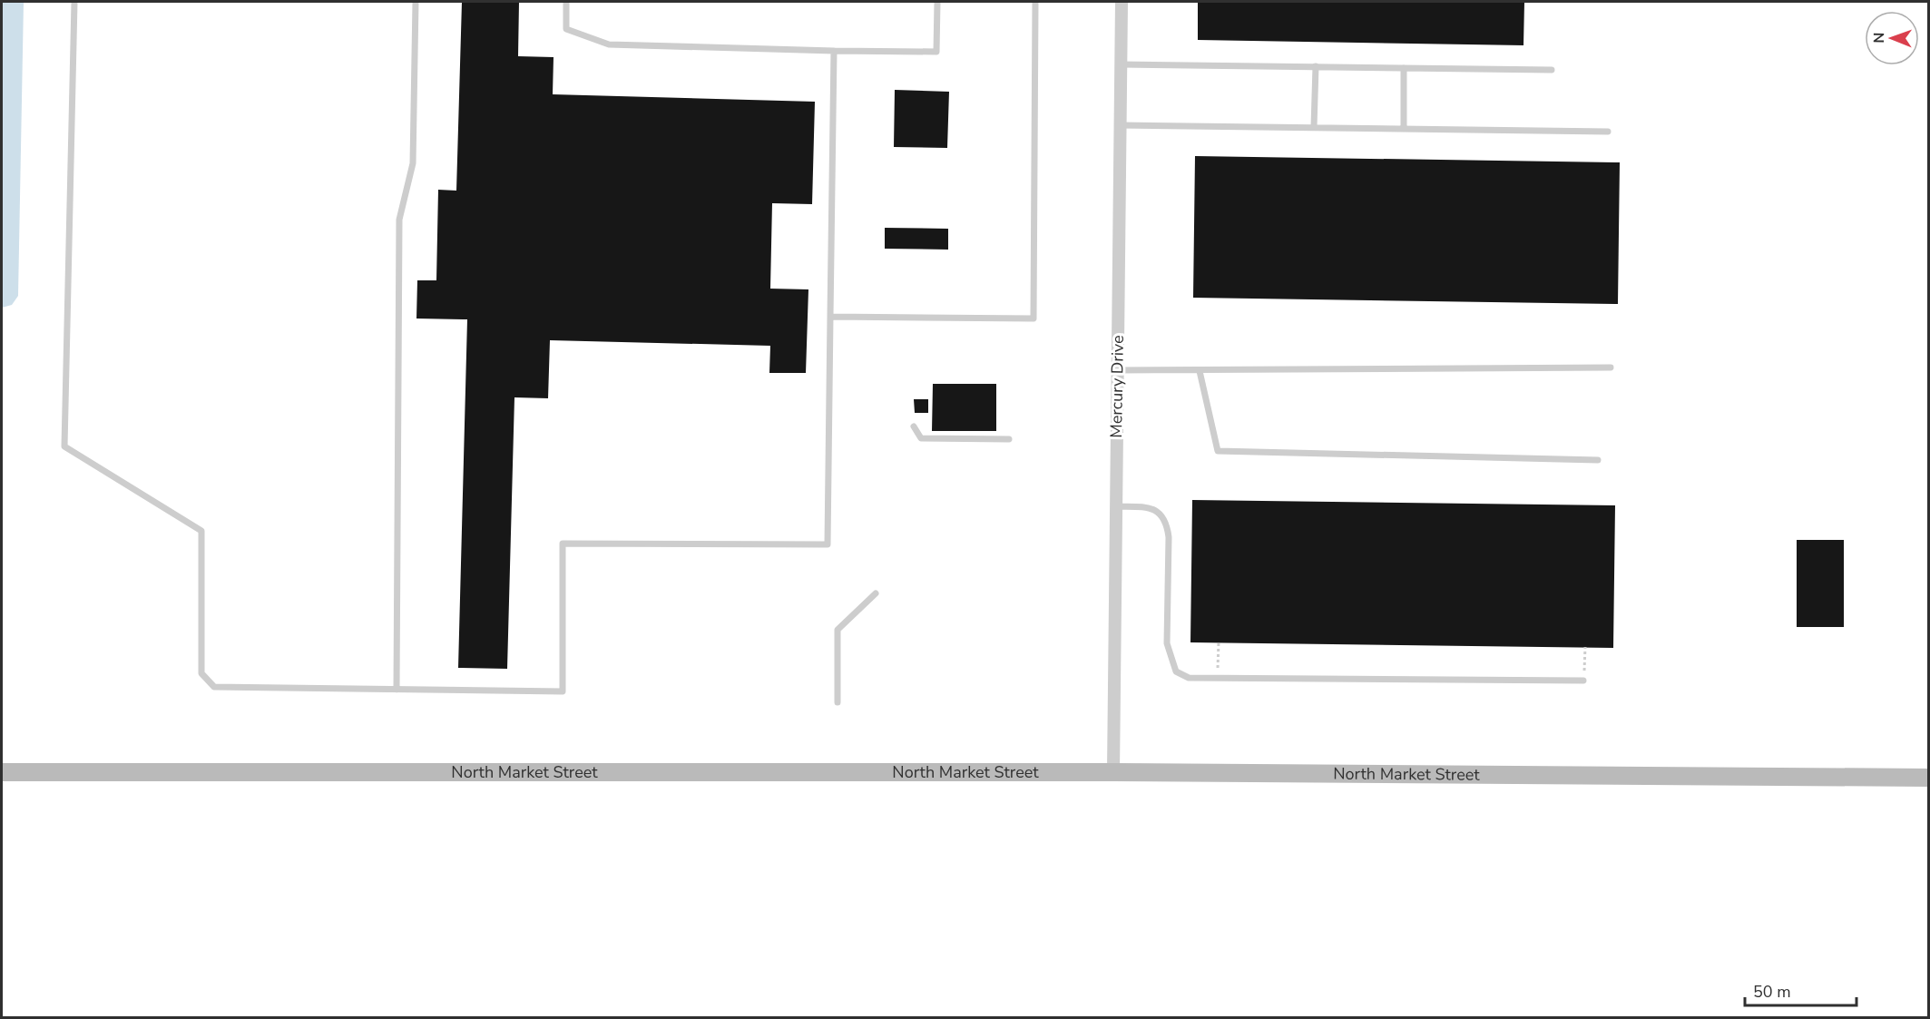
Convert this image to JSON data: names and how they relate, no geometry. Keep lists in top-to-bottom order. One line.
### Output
{"streets":{"main road":["North Market Street"],"street":["Mercury Drive"]},"crossings":[["Mercury Drive","North Market Street"]],"scale_bar":"50 m","north":"left"}
